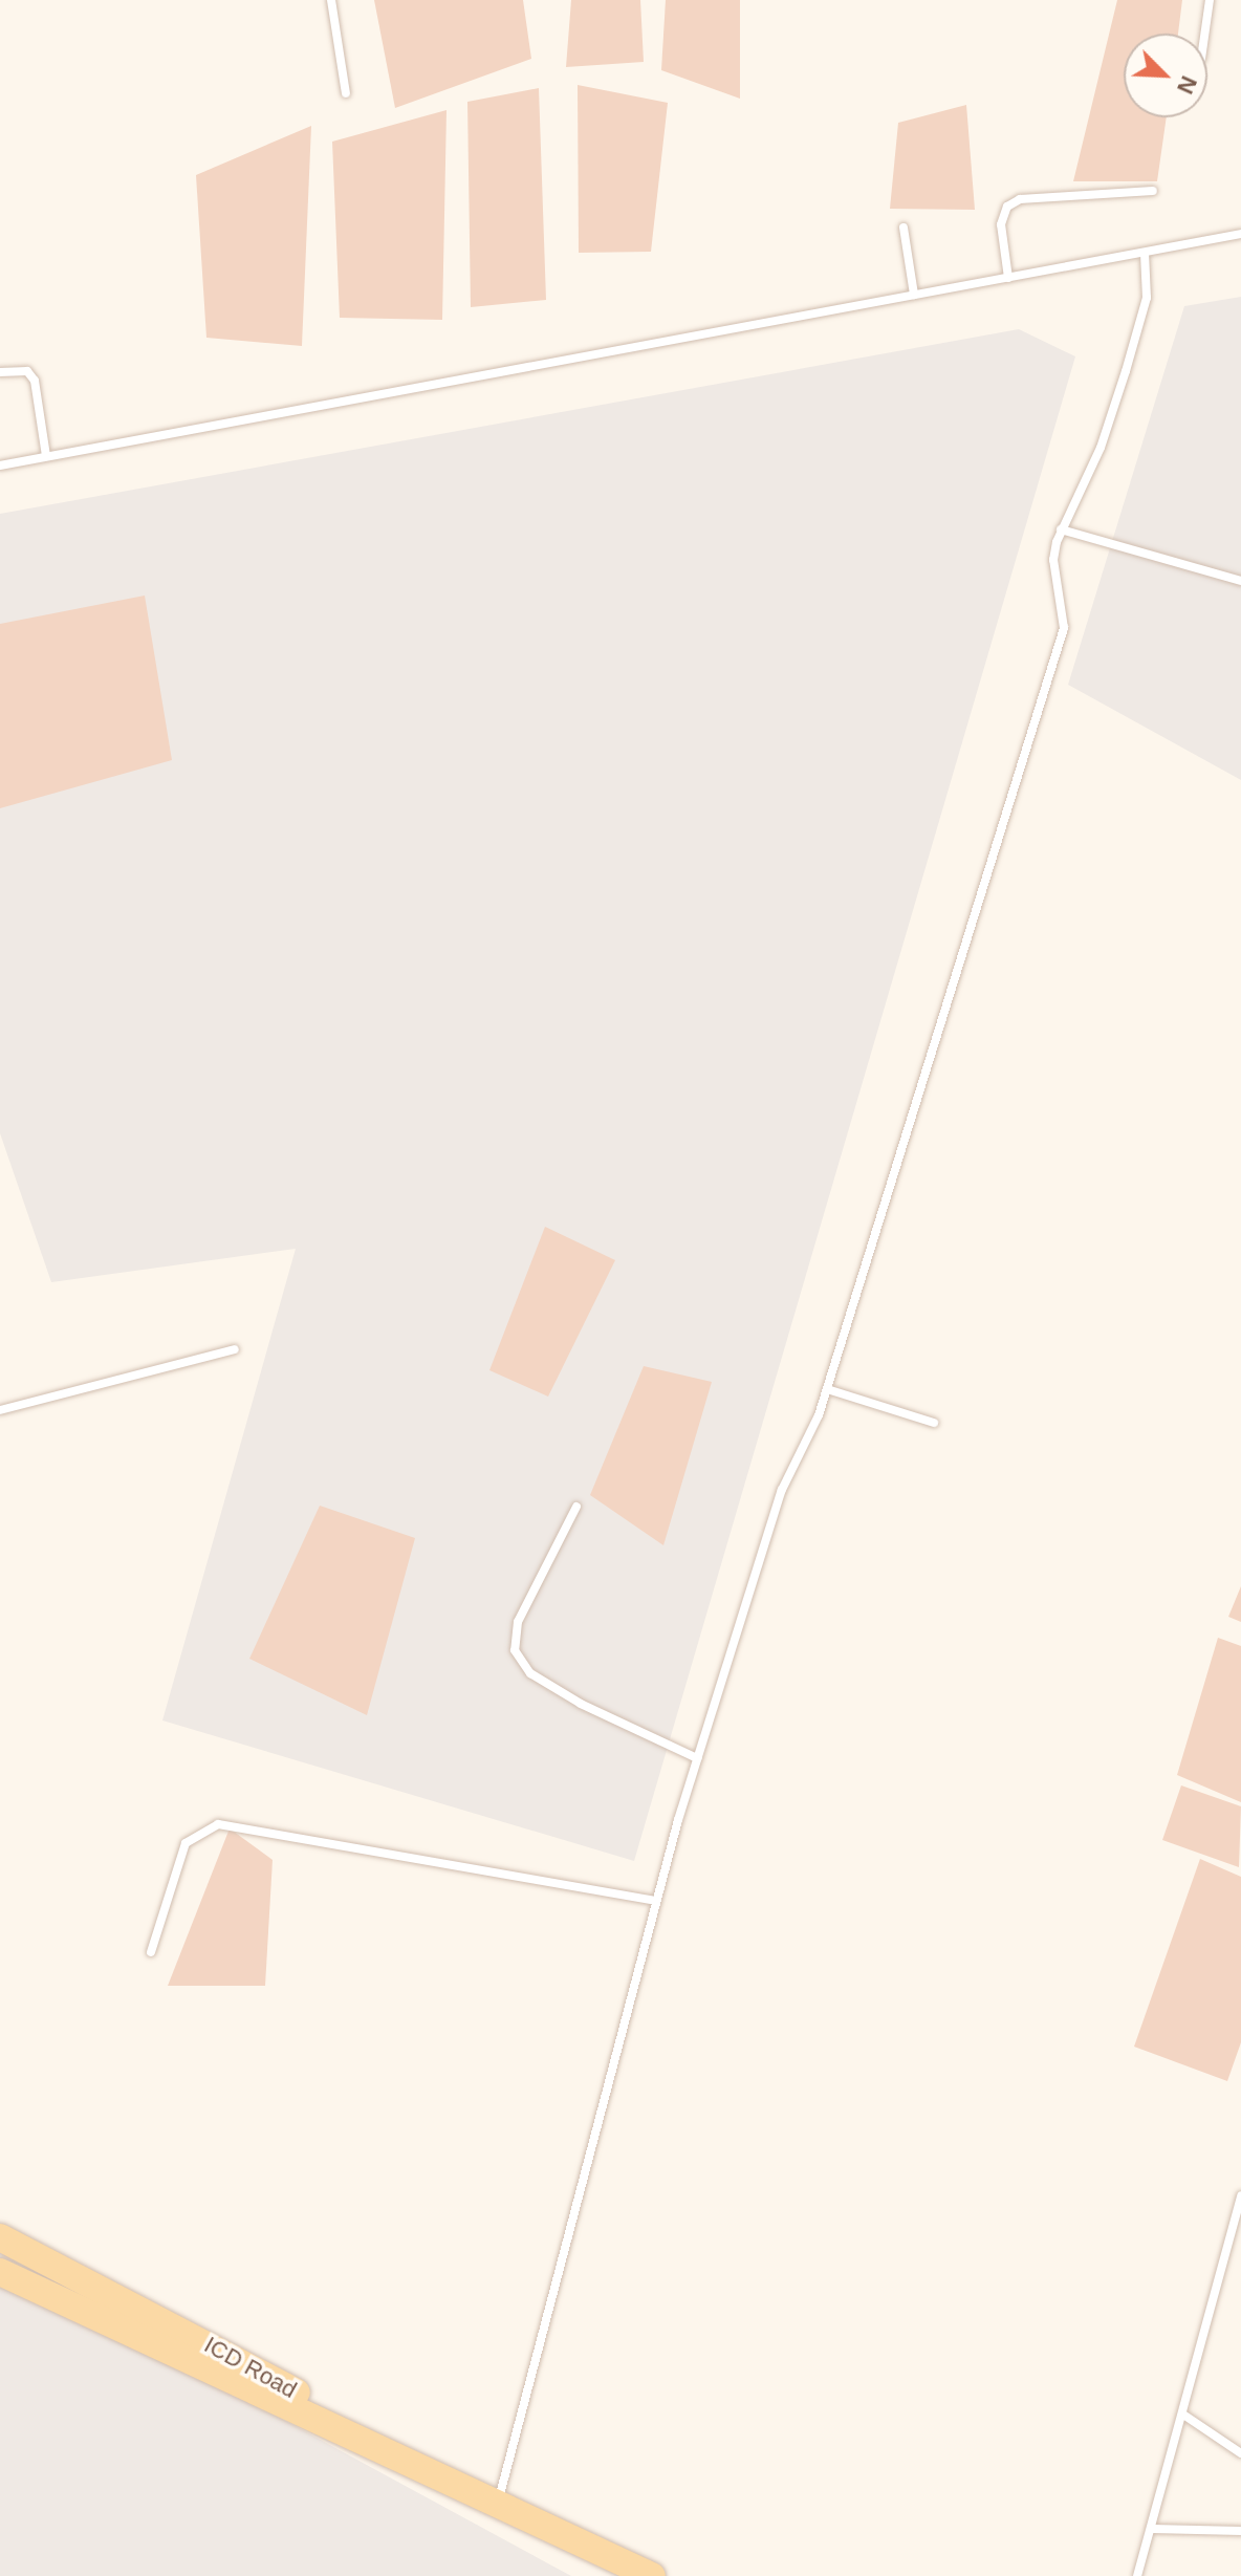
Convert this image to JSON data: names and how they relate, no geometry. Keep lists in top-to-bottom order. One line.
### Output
{"streets":{"main road":["ICD Road"]},"north":"bottom right"}
